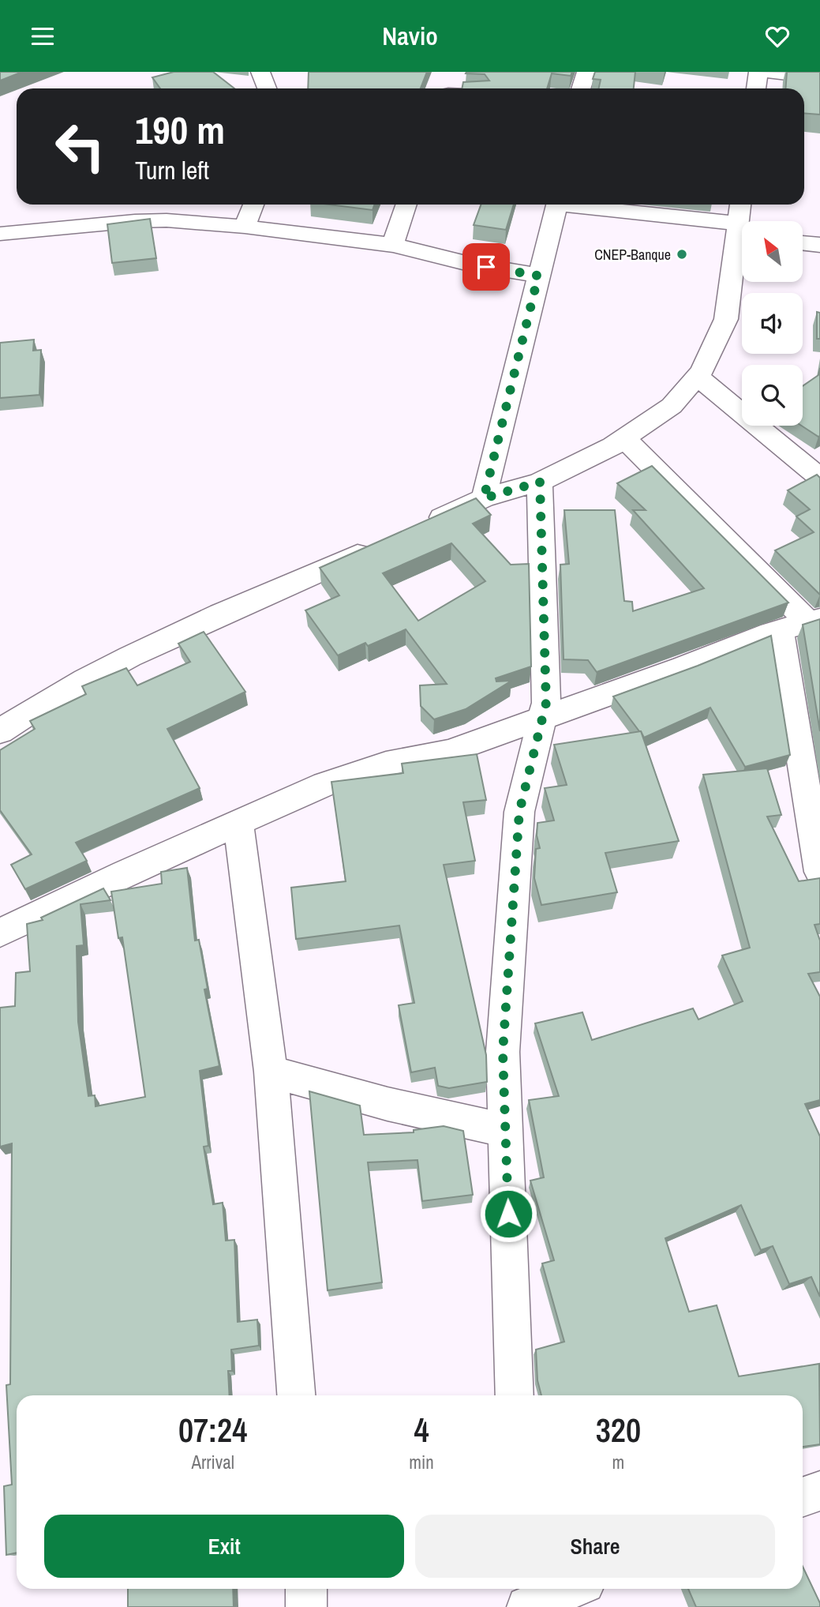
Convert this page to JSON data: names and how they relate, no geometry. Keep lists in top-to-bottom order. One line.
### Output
{"places":["CNEP-Banque"],"north":"top left","page":{"header":"Navio","turn":["190 m","Turn left"],"eta":["07:24","Arrival","4","min","320","m"],"buttons":["Exit","Share"]}}
